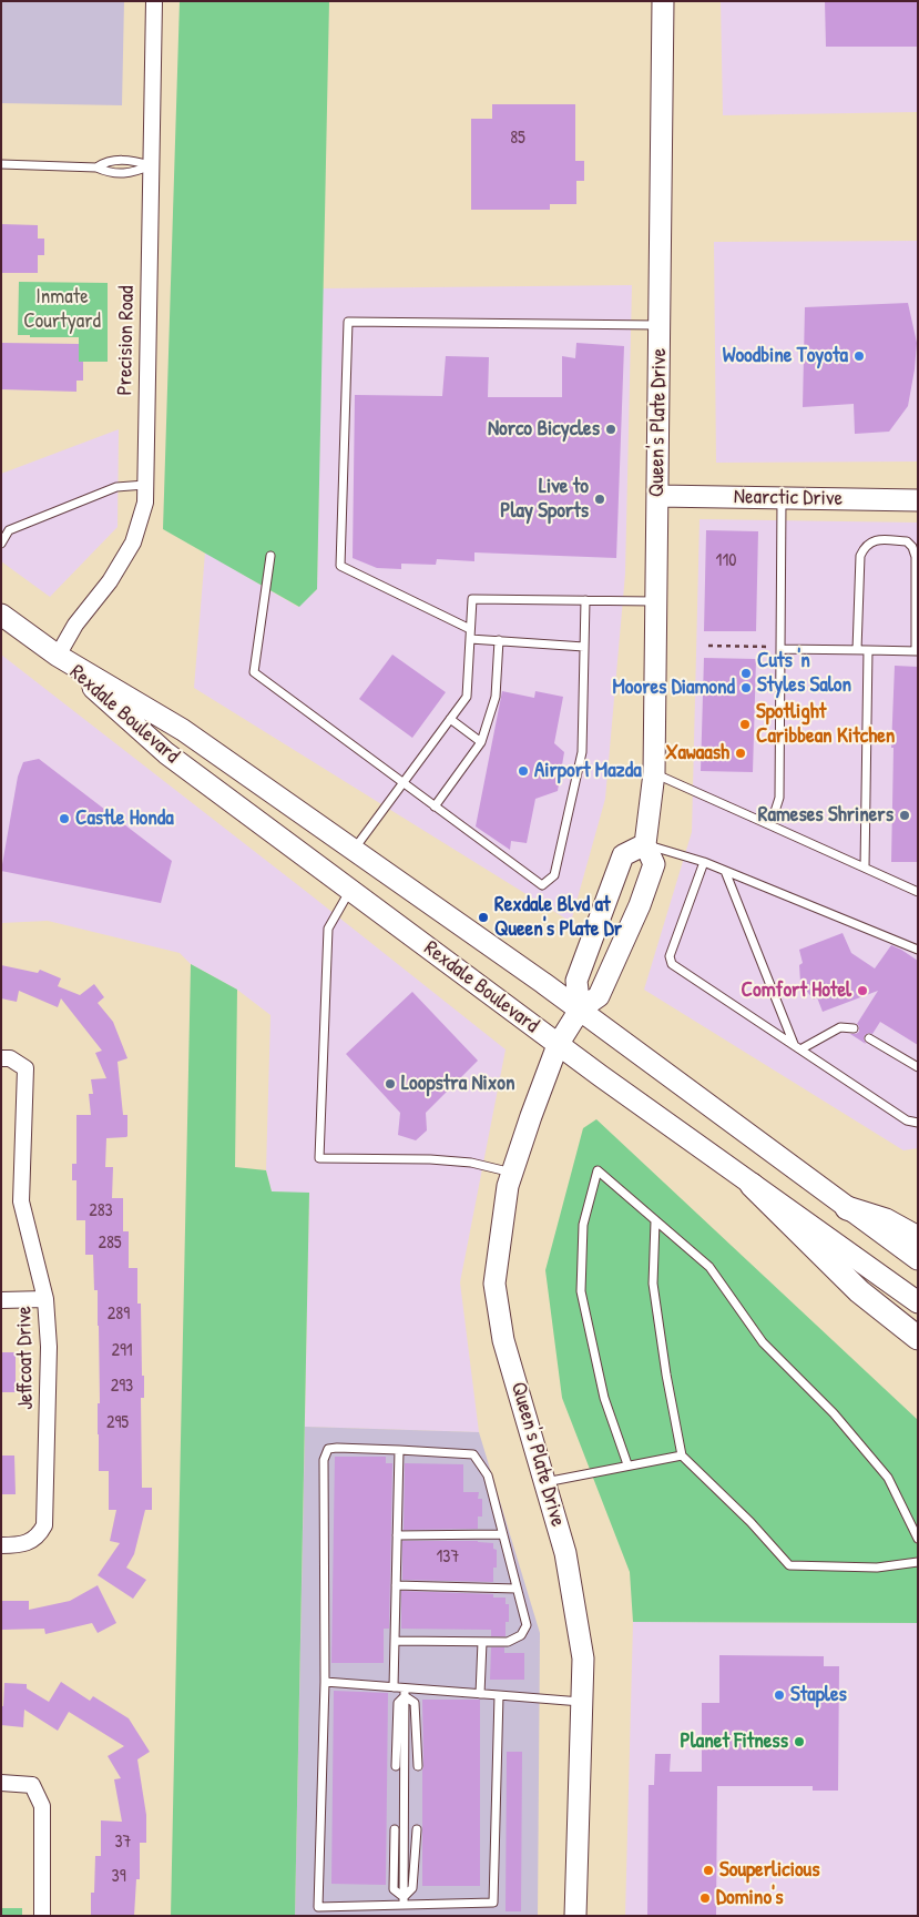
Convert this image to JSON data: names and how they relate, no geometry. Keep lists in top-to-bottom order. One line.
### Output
{"streets":{"street":["Precision Road","Queen's Plate Drive","Nearctic Drive","Rexdale Boulevard","Jeffcoat Drive"]},"crossings":[["Precision Road","Rexdale Boulevard"],["Queen's Plate Drive","Nearctic Drive"],["Queen's Plate Drive","Rexdale Boulevard"]],"parks":["Inmate Courtyard"],"places":["Woodbine Toyota","Norco Bicycles","Live to Play Sports","Cuts 'n Styles Salon","Moores Diamond","Spotlight Caribbean Kitchen","Xawaash","Airport Mazda","Rameses Shriners","Castle Honda","Rexdale Blvd at Queen's Plate Dr","Comfort Hotel","Loopstra Nixon","Staples","Planet Fitness","Souperlicious","Domino's"],"house_numbers":["85","110","283","285","289","291","293","295","137","37","39"]}
